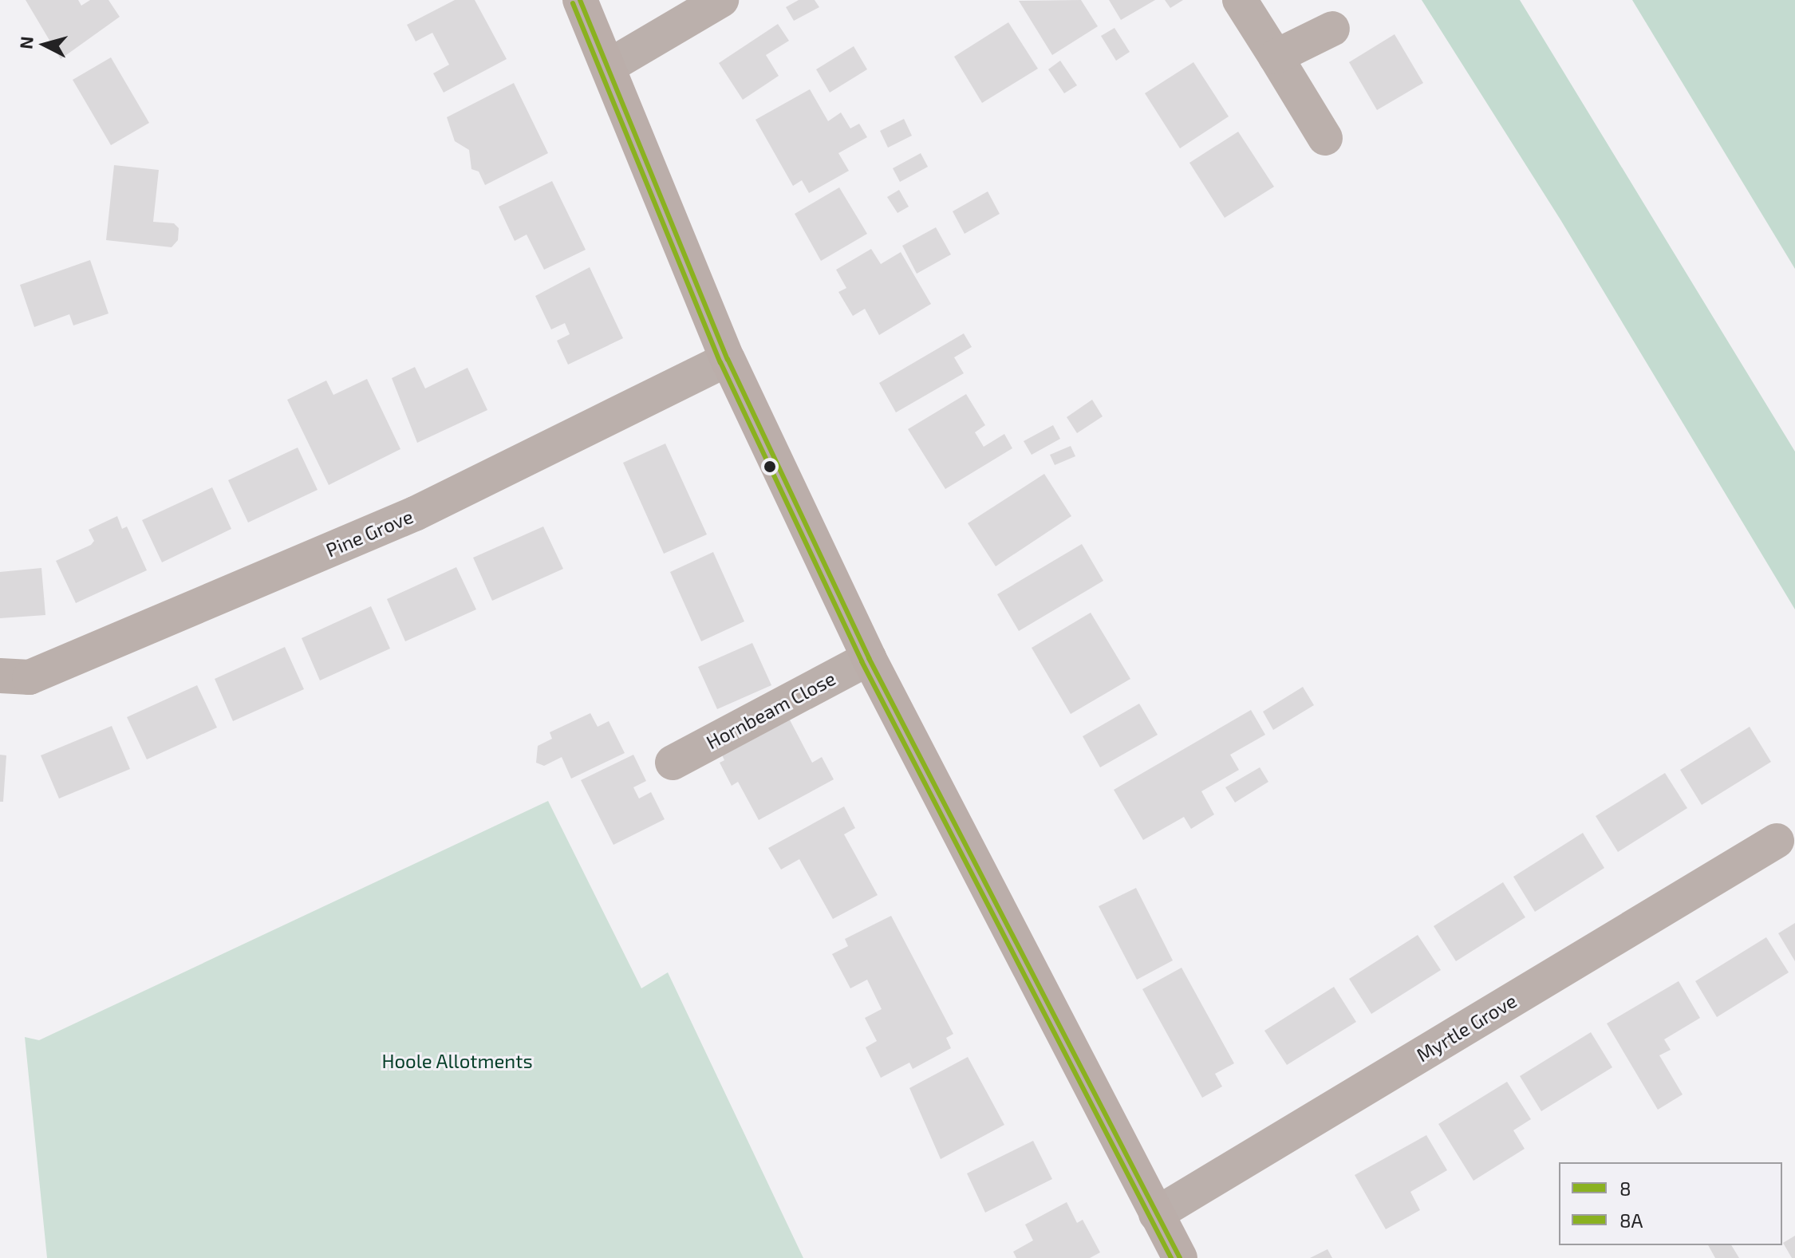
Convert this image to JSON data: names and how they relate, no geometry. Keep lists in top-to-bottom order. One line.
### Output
{"streets":{"street":["Pine Grove","Hornbeam Close","Myrtle Grove"]},"parks":["Hoole Allotments"],"lines":["transit line 8","transit line 8A"],"legend":["8","8A"],"north":"left"}
